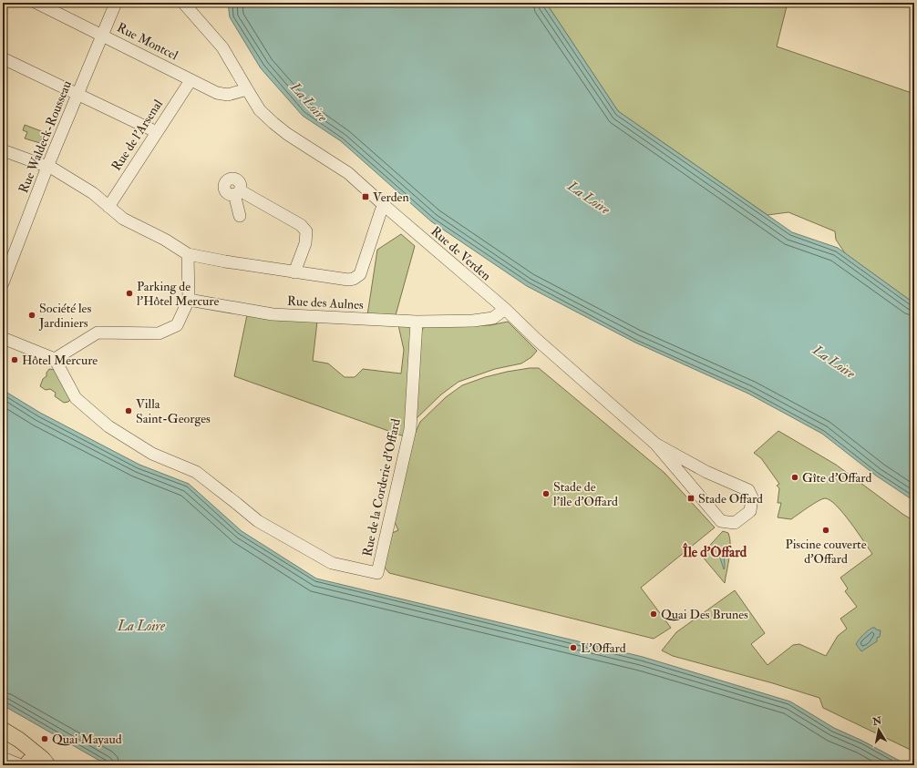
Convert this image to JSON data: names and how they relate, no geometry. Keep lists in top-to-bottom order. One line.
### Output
{"streets":{"street":["Rue Montcel","Rue de l'Arsenal","Rue Waldeck-Rousseau","Rue de Verden","Rue des Aulnes","Rue de la Corderie d'Offard"]},"crossings":[["Rue Montcel","Rue de l'Arsenal"],["Rue Montcel","Rue Waldeck-Rousseau"],["Rue Montcel","Rue de Verden"],["Rue de Verden","Rue des Aulnes"],["Rue des Aulnes","Rue de la Corderie d'Offard"]],"districts":["Île d'Offard"],"water":["La Loire"],"places":{"transit":["Verden","Stade Offard"],"other":["Parking de l'Hôtel Mercure","Société les Jardiniers","Hôtel Mercure","Villa Saint-Georges","Gîte d'Offard","Stade de l'île d'Offard","Piscine couverte d'Offard","Quai Des Brunes","L'Offard","Quai Mayaud"]},"north":"top"}
